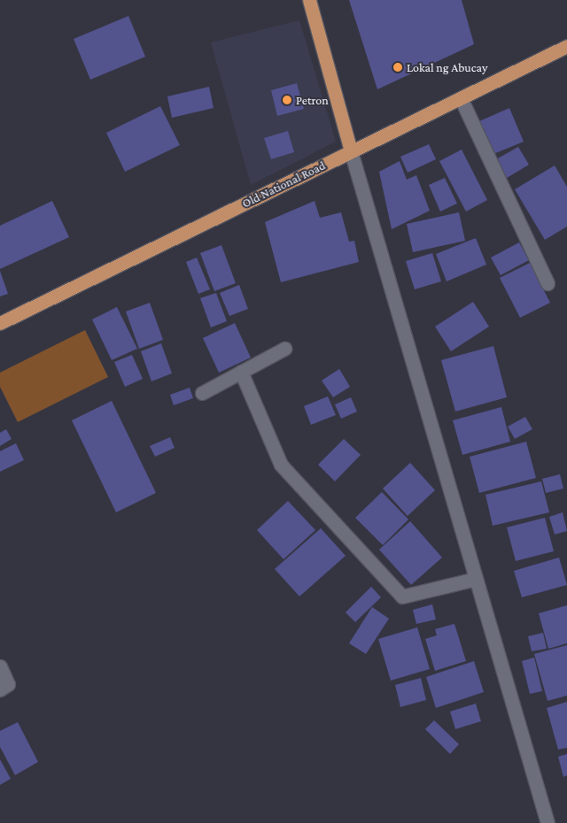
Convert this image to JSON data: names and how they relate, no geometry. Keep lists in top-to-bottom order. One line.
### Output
{"streets":{"main road":["Old National Road"]},"places":["Lokal ng Abucay","Petron"]}
